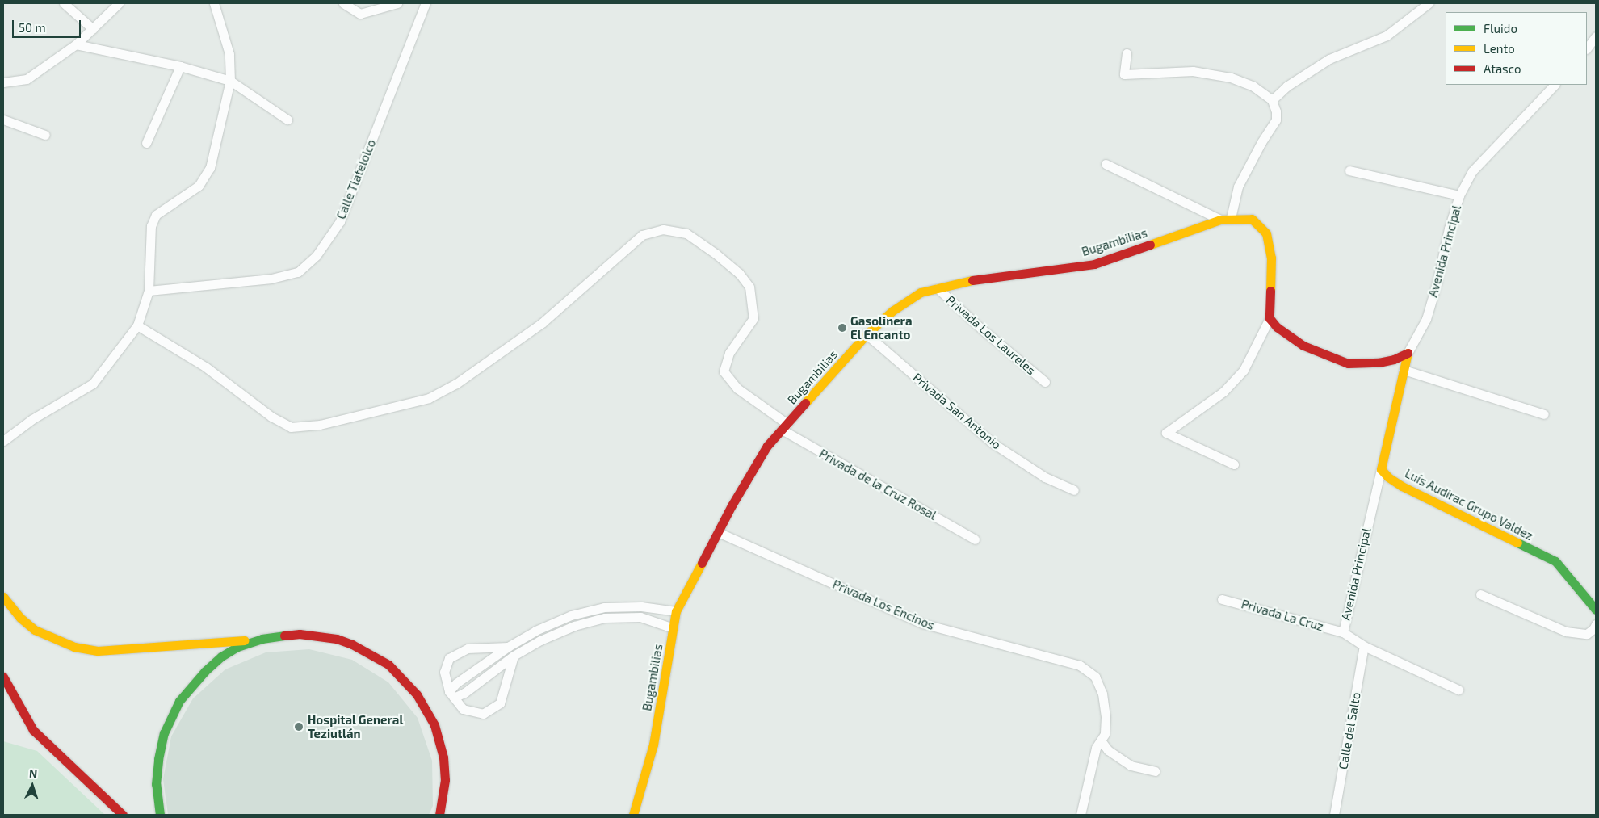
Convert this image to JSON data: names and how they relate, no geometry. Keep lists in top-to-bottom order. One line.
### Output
{"streets":{"main road":["Bugambilias","Luís Audirac Grupo Valdez"],"street":["Calle Tlatelolco","Avenida Principal","Privada Los Laureles","Privada San Antonio","Privada de la Cruz Rosal","Privada Los Encinos","Privada La Cruz","Calle del Salto"]},"crossings":[["Bugambilias","Privada Los Laureles"],["Bugambilias","Privada San Antonio"],["Bugambilias","Privada de la Cruz Rosal"],["Bugambilias","Privada Los Encinos"],["Avenida Principal","Luís Audirac Grupo Valdez"],["Avenida Principal","Privada La Cruz"],["Privada La Cruz","Calle del Salto"]],"places":["Gasolinera El Encanto","Hospital General Teziutlán"],"legend":["Fluido","Lento","Atasco"],"scale_bar":"50 m","north":"top"}
